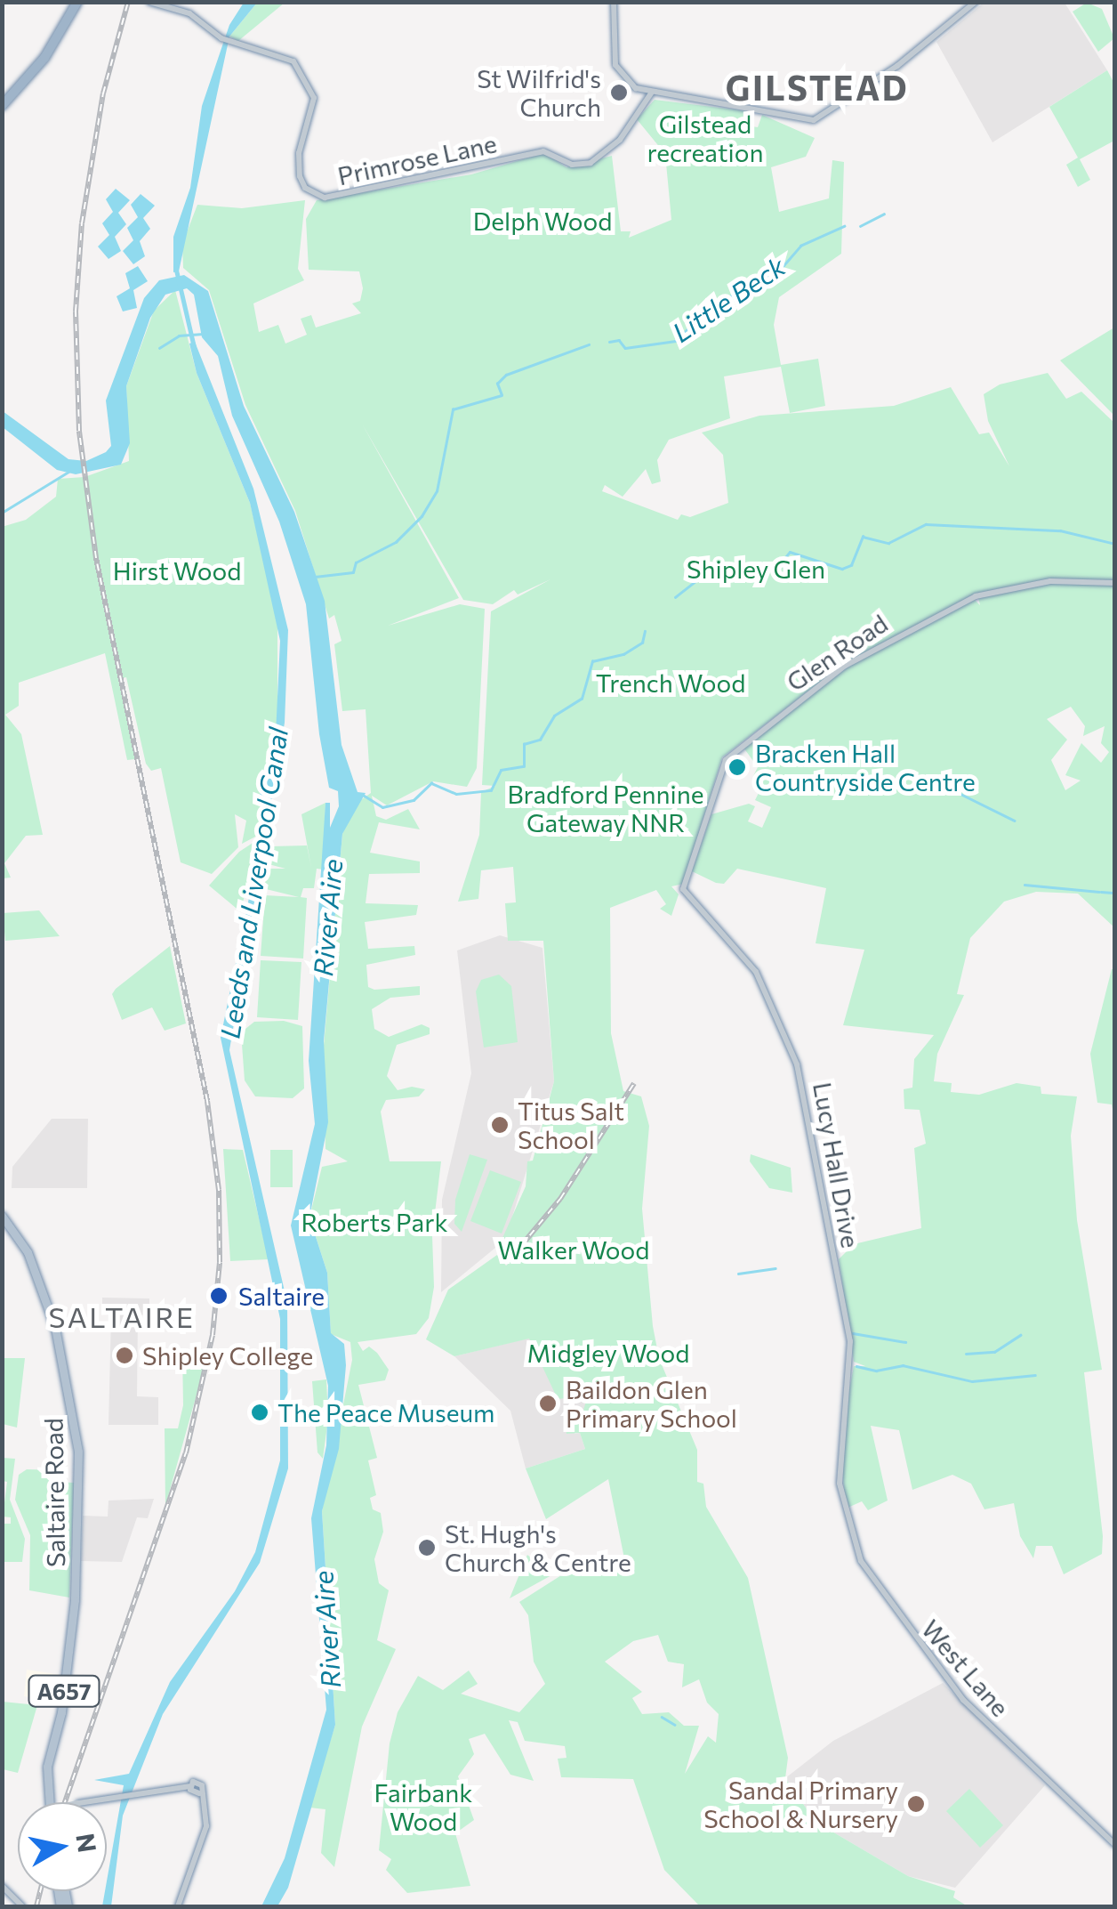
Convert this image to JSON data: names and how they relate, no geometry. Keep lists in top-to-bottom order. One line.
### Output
{"streets":{"main road":["Saltaire Road","A657"],"street":["Primrose Lane","Glen Road","Lucy Hall Drive","West Lane"]},"crossings":[["Glen Road","Lucy Hall Drive"],["Lucy Hall Drive","West Lane"]],"districts":["GILSTEAD","SALTAIRE"],"water":["Little Beck","Leeds and Liverpool Canal","River Aire"],"parks":["Gilstead recreation","Delph Wood","Shipley Glen","Hirst Wood","Trench Wood","Bradford Pennine Gateway NNR","Roberts Park","Walker Wood","Midgley Wood","Fairbank Wood"],"places":["St Wilfrid's Church","Bracken Hall Countryside Centre","Titus Salt School","Saltaire","Shipley College","Baildon Glen Primary School","The Peace Museum","St. Hugh's Church & Centre","Sandal Primary School & Nursery"],"north":"right"}
